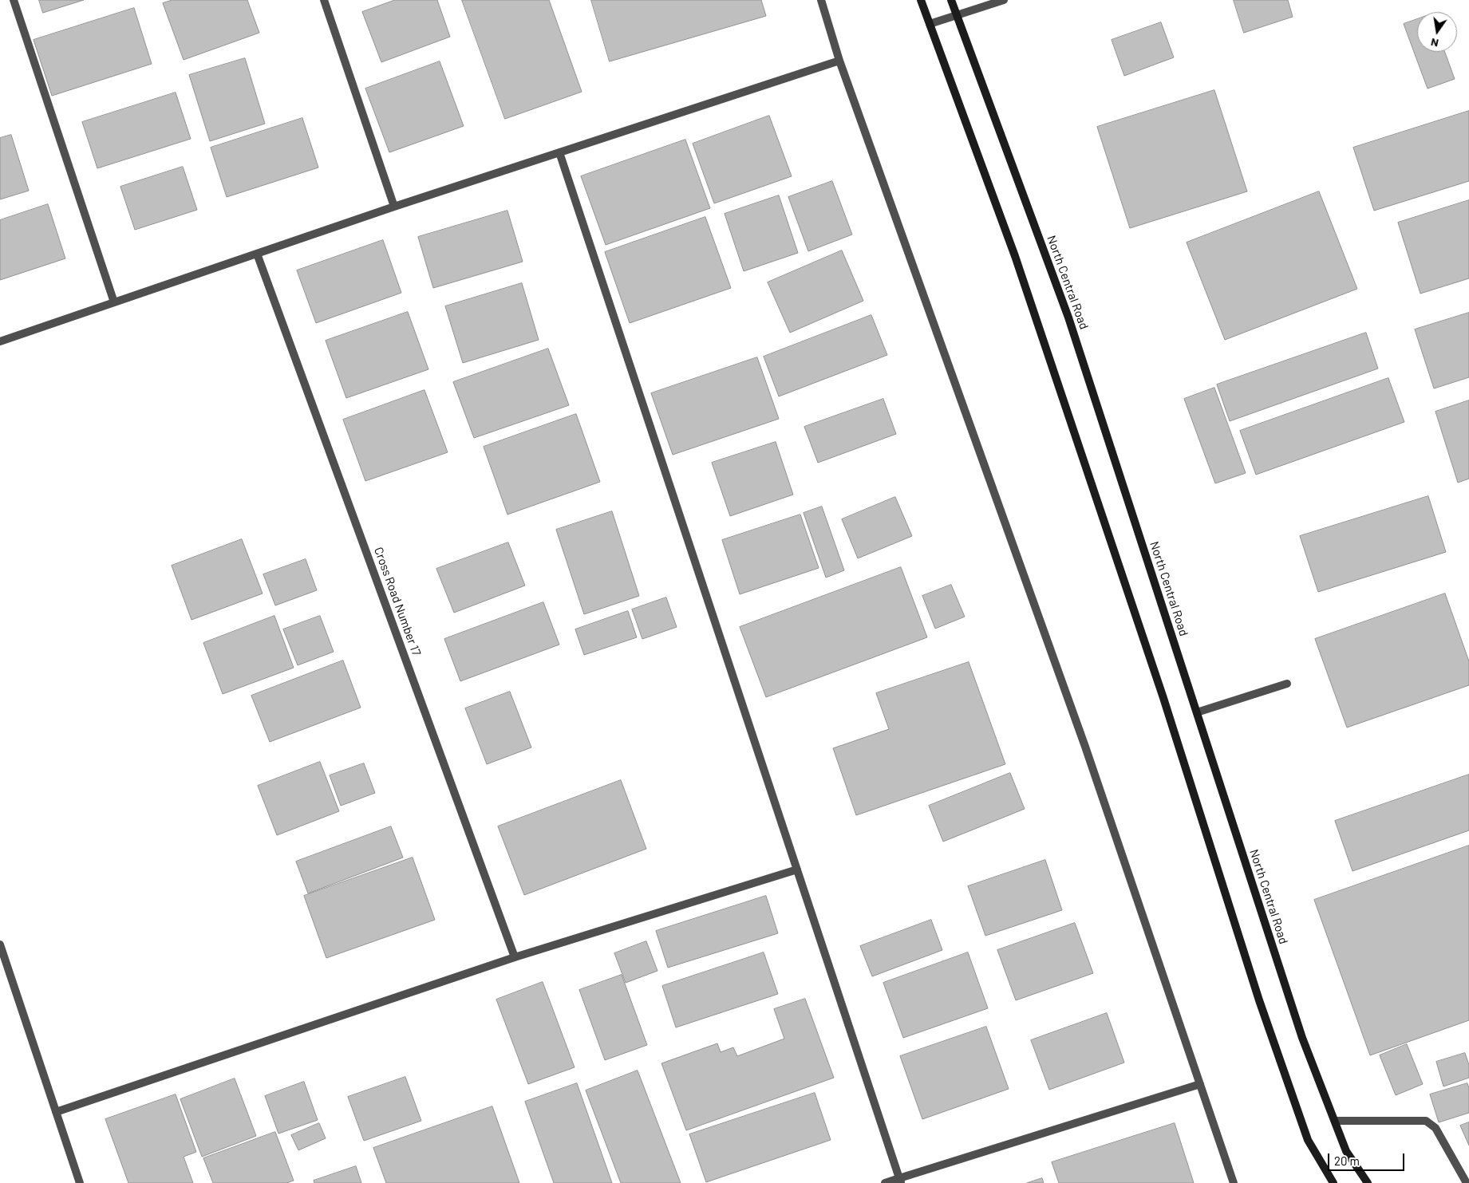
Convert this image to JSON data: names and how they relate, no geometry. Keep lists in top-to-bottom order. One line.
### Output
{"streets":{"main road":["North Central Road"],"street":["Cross Road Number 17"]},"scale_bar":"20 m","north":"bottom"}
